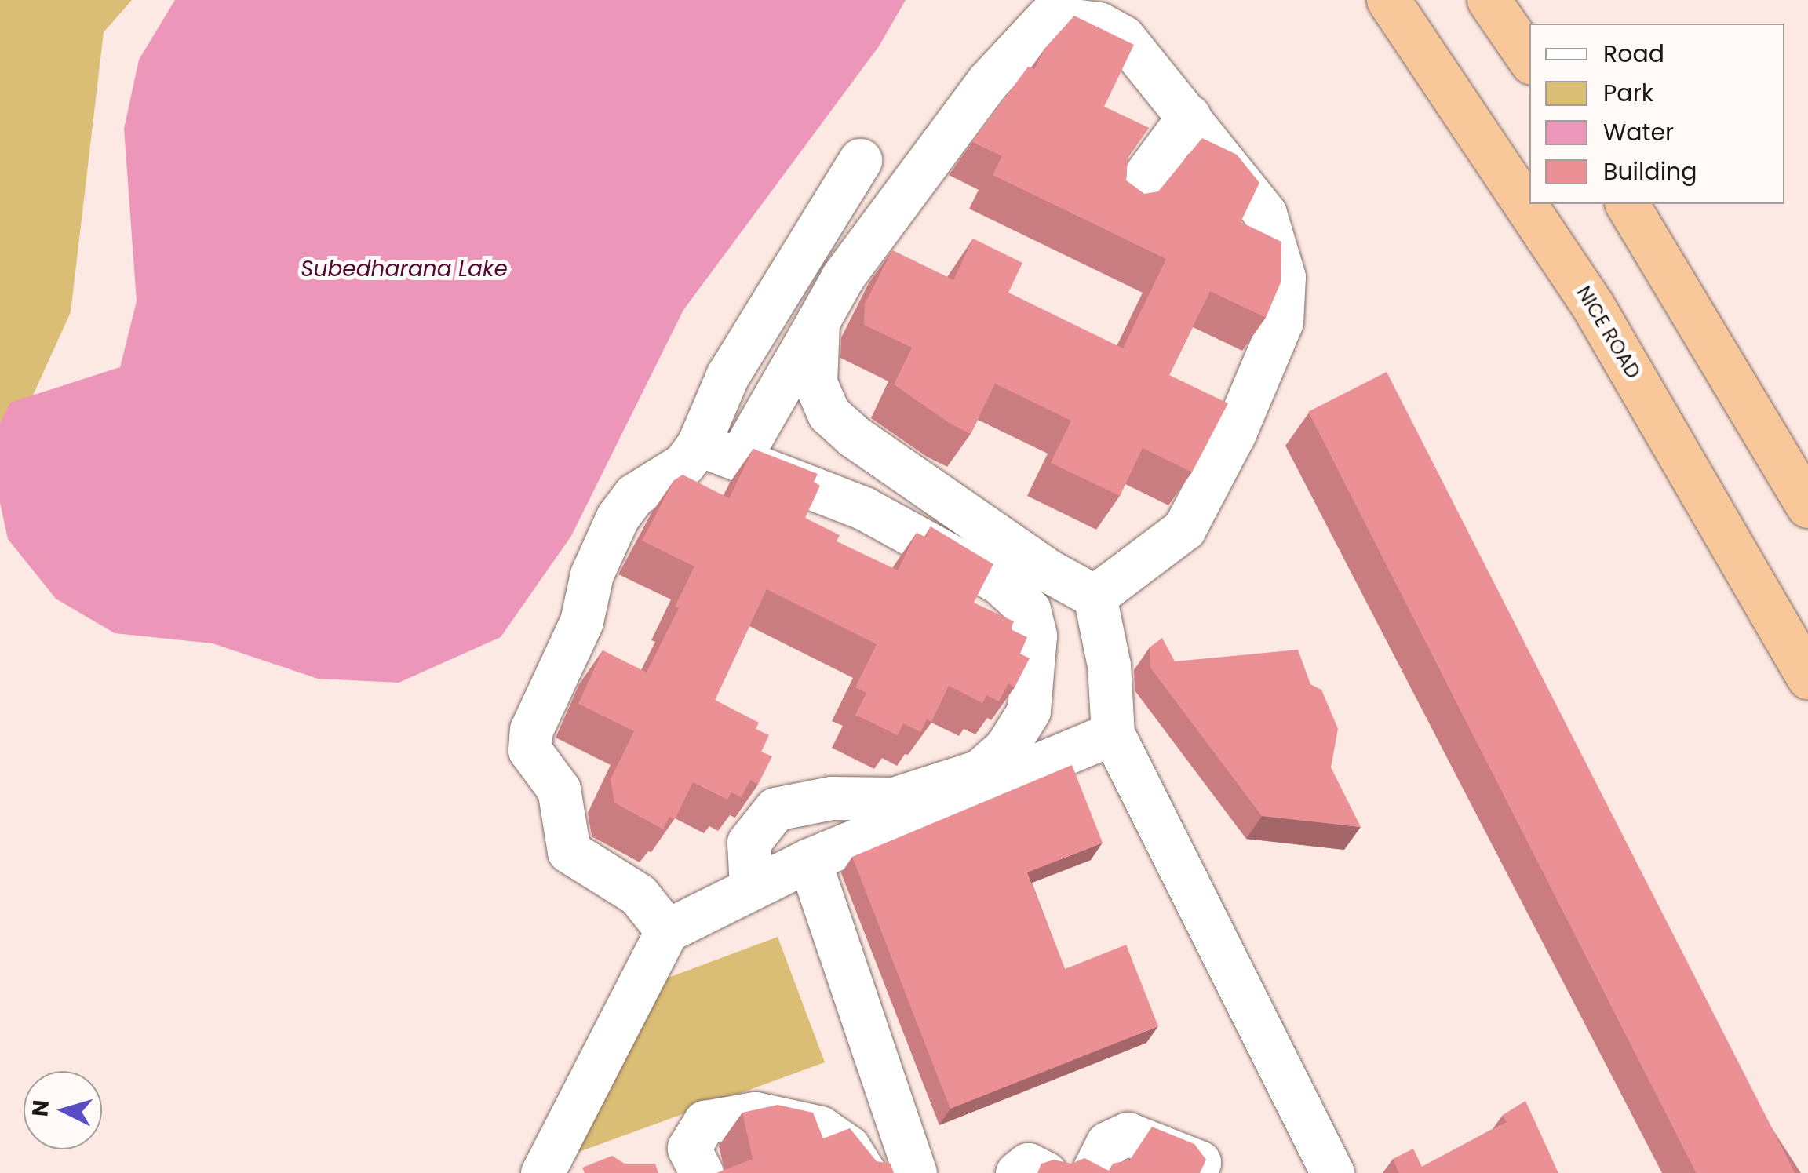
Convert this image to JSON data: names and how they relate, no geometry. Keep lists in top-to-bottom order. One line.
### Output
{"streets":{"highway":["NICE ROAD"]},"water":["Subedharana Lake"],"legend":["Road","Park","Water","Building"],"north":"left"}
